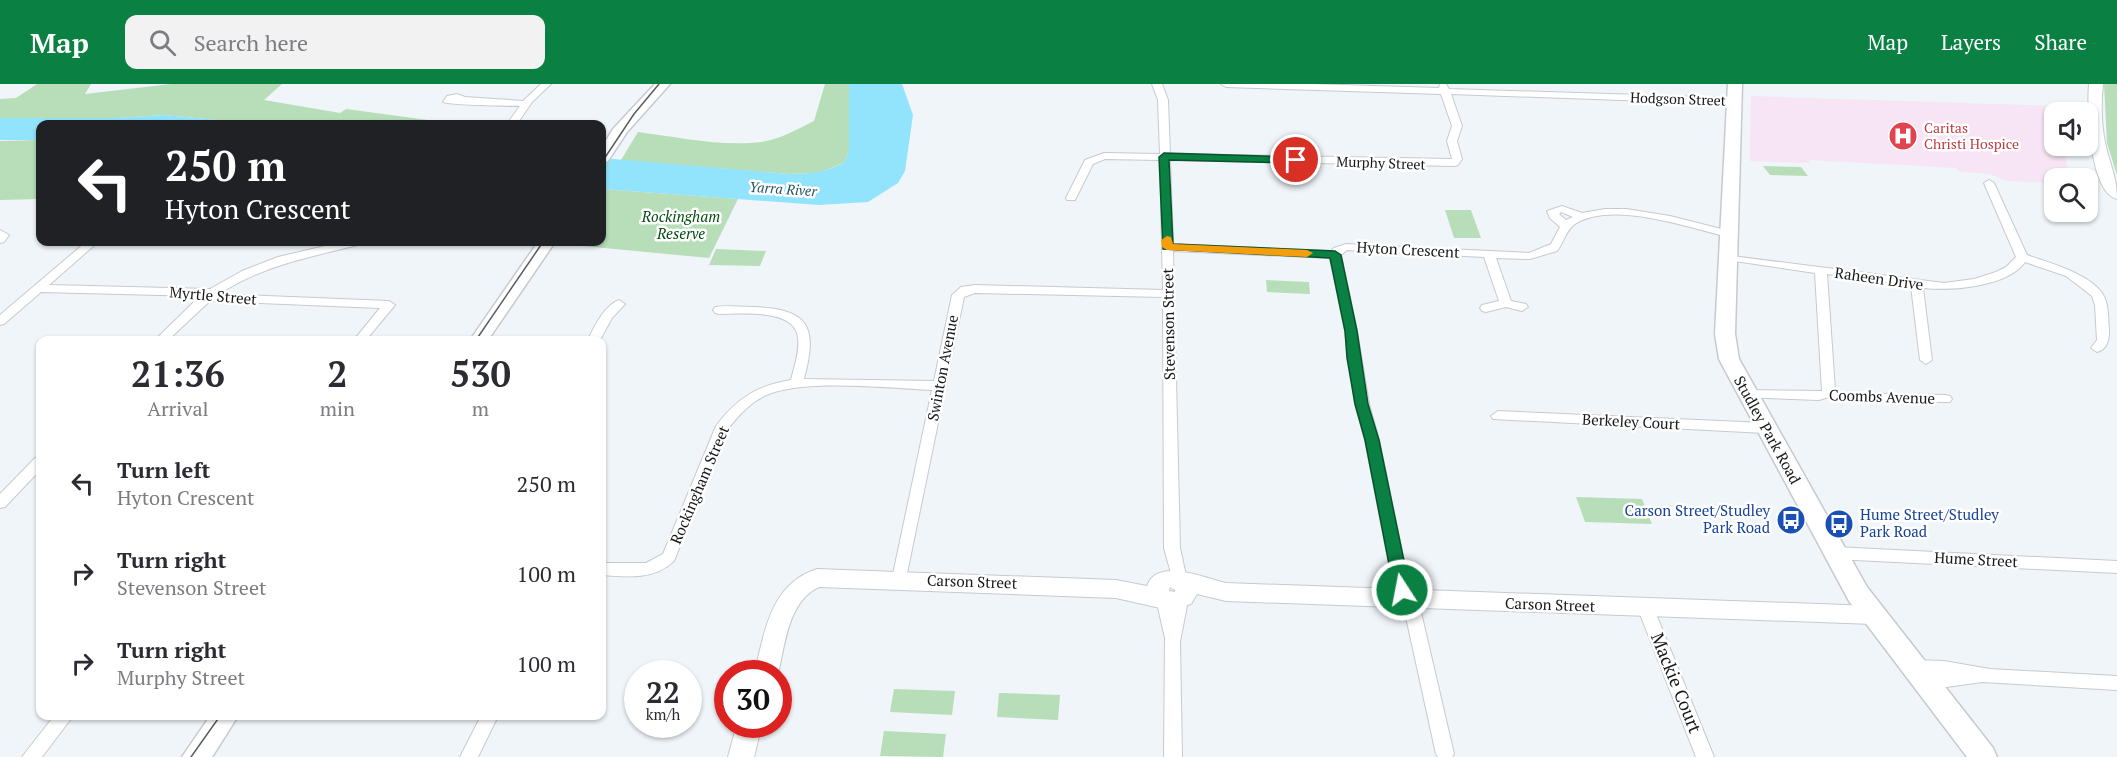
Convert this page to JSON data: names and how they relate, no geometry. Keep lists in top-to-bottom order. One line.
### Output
{"streets":{"main road":["Studley Park Road"],"street":["Hodgson Street","Murphy Street","Hyton Crescent","Raheen Drive","Myrtle Street","Stevenson Street","Swinton Avenue","Coombs Avenue","Berkeley Court","Rockingham Street","Hume Street","Carson Street","Mackie Court"]},"crossings":[["Hodgson Street","Murphy Street"],["Hodgson Street","Studley Park Road"],["Murphy Street","Stevenson Street"],["Hyton Crescent","Stevenson Street"],["Hyton Crescent","Studley Park Road"],["Raheen Drive","Studley Park Road"],["Stevenson Street","Swinton Avenue"],["Stevenson Street","Carson Street"],["Swinton Avenue","Rockingham Street"],["Swinton Avenue","Carson Street"],["Coombs Avenue","Studley Park Road"],["Berkeley Court","Studley Park Road"],["Studley Park Road","Hume Street"],["Studley Park Road","Carson Street"],["Carson Street","Mackie Court"]],"water":["Yarra River"],"parks":["Rockingham Reserve"],"places":{"hospital":["Caritas Christi Hospice"],"bus stop":["Carson Street/Studley Park Road","Hume Street/Studley Park Road"]},"page":{"header":"Map","search":"Search here","nav":["Map","Layers","Share"],"turn":["250 m","Hyton Crescent"],"eta":["21:36","Arrival","2","min","530","m"],"list":[{"name":"Turn left","note":"Hyton Crescent","value":"250 m"},{"name":"Turn right","note":"Stevenson Street","value":"100 m"},{"name":"Turn right","note":"Murphy Street","value":"100 m"}],"speed":"22 km/h","limit":"30"}}
